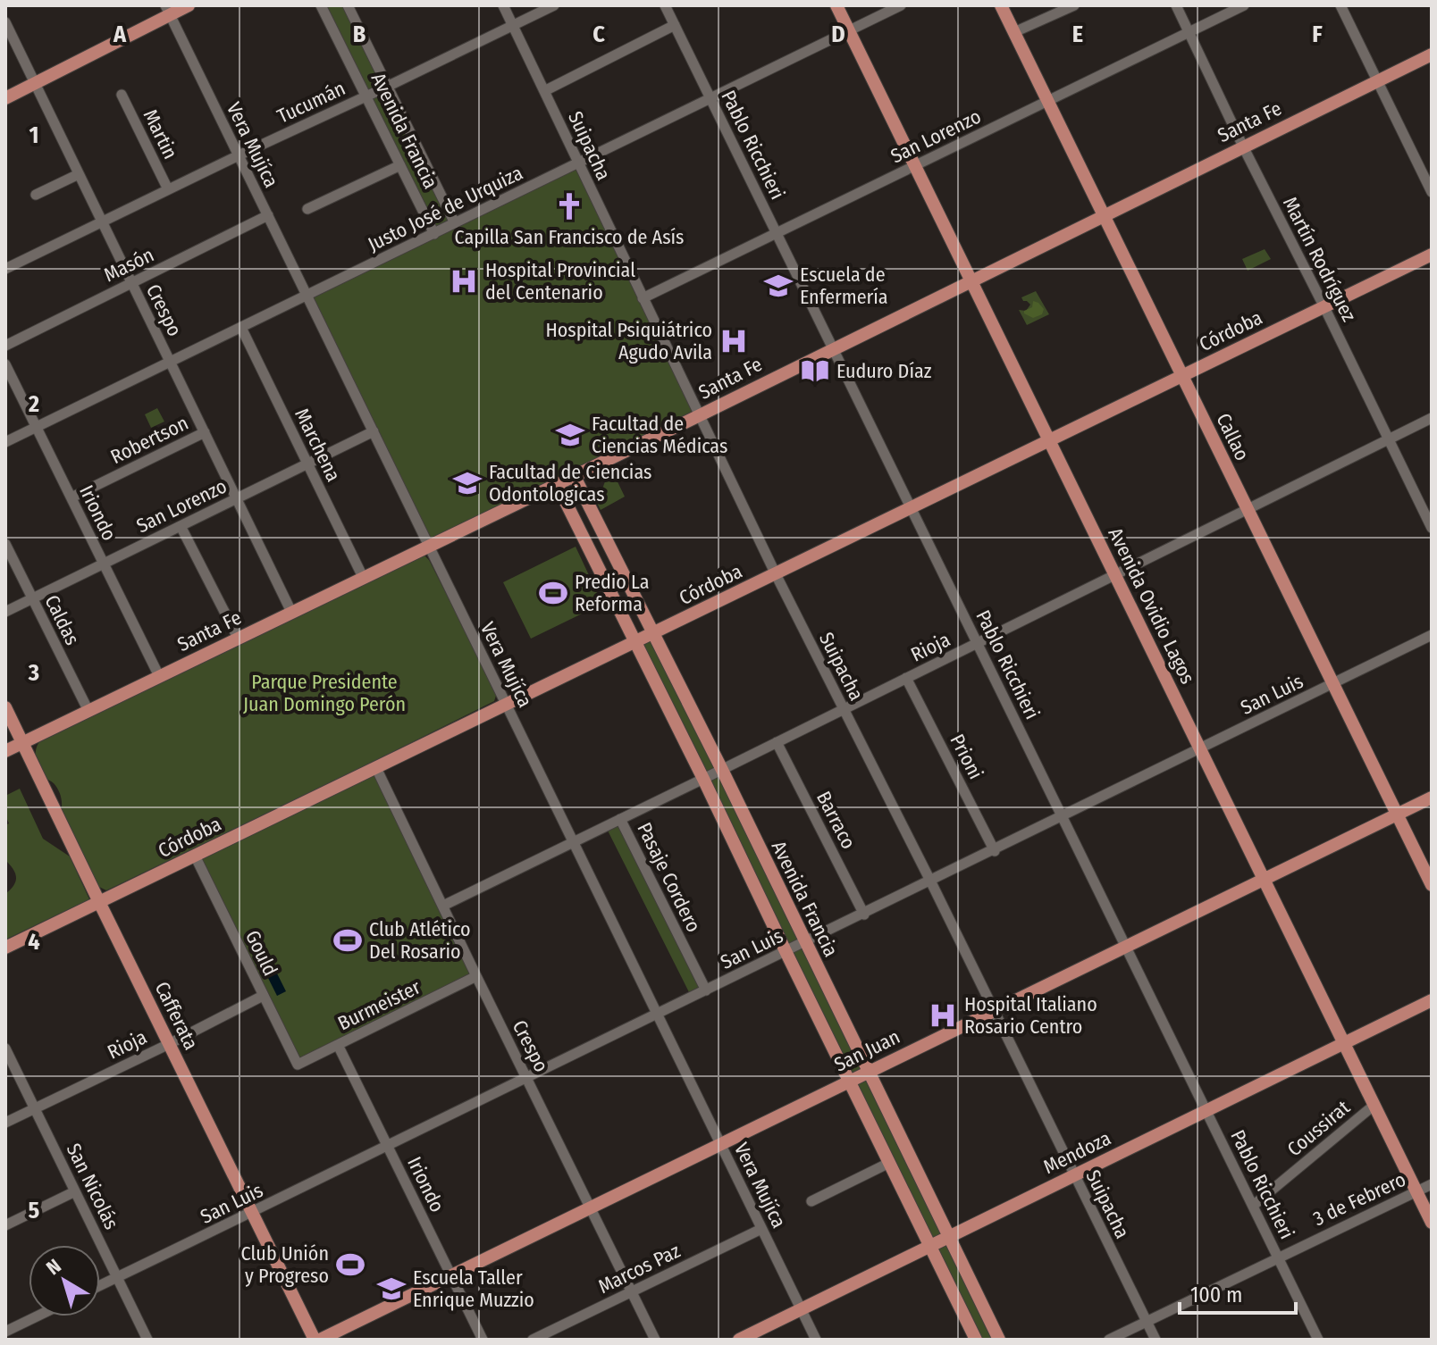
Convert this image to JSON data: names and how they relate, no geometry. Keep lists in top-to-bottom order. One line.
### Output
{"streets":{"main road":["Santa Fe","Avenida Francia","Córdoba","Callao","Avenida Ovidio Lagos","Cafferata","San Juan","Mendoza"],"street":["Tucumán","Martin","San Lorenzo","Vera Mujíca","Pablo Ricchieri","Suipacha","Justo José de Urquiza","Martín Rodríguez","Masón","Crespo","Robertson","Marchena","Iriondo","Caldas","Rioja","San Luis","Prioni","Barraco","Pasaje Cordero","Gould","Burmeister","Coussirat","San Nicolás","3 de Febrero","Marcos Paz"]},"crossings":[["Tucumán","Avenida Francia"],["Tucumán","Martin"],["Tucumán","Vera Mujíca"],["Tucumán","Suipacha"],["Tucumán","Crespo"],["Santa Fe","Avenida Francia"],["Santa Fe","Vera Mujíca"],["Santa Fe","Pablo Ricchieri"],["Santa Fe","Suipacha"],["Santa Fe","Martín Rodríguez"],["Santa Fe","Crespo"],["Santa Fe","Callao"],["Santa Fe","Marchena"],["Santa Fe","Iriondo"],["Santa Fe","Avenida Ovidio Lagos"],["Santa Fe","Caldas"],["Santa Fe","Cafferata"],["Avenida Francia","Justo José de Urquiza"],["Avenida Francia","Córdoba"],["Avenida Francia","Rioja"],["Avenida Francia","San Luis"],["Avenida Francia","San Juan"],["Avenida Francia","Mendoza"],["San Lorenzo","Vera Mujíca"],["San Lorenzo","Pablo Ricchieri"],["San Lorenzo","Suipacha"],["San Lorenzo","Martín Rodríguez"],["San Lorenzo","Crespo"],["San Lorenzo","Callao"],["San Lorenzo","Marchena"],["San Lorenzo","Iriondo"],["San Lorenzo","Avenida Ovidio Lagos"],["San Lorenzo","Caldas"],["Vera Mujíca","Justo José de Urquiza"],["Vera Mujíca","Masón"],["Vera Mujíca","Córdoba"],["Vera Mujíca","Rioja"],["Vera Mujíca","San Luis"],["Vera Mujíca","San Juan"],["Vera Mujíca","Mendoza"],["Vera Mujíca","Marcos Paz"],["Pablo Ricchieri","Justo José de Urquiza"],["Pablo Ricchieri","Córdoba"],["Pablo Ricchieri","Rioja"],["Pablo Ricchieri","San Luis"],["Pablo Ricchieri","San Juan"],["Pablo Ricchieri","Coussirat"],["Pablo Ricchieri","Mendoza"],["Pablo Ricchieri","3 de Febrero"],["Suipacha","Justo José de Urquiza"],["Suipacha","Córdoba"],["Suipacha","Rioja"],["Suipacha","San Luis"],["Suipacha","San Juan"],["Suipacha","Mendoza"],["Suipacha","3 de Febrero"],["Justo José de Urquiza","Crespo"],["Justo José de Urquiza","Marchena"],["Justo José de Urquiza","Iriondo"],["Justo José de Urquiza","Avenida Ovidio Lagos"],["Martín Rodríguez","Córdoba"],["Martín Rodríguez","Rioja"],["Masón","Crespo"],["Crespo","Córdoba"],["Crespo","Robertson"],["Crespo","Rioja"],["Crespo","San Luis"],["Crespo","Burmeister"],["Crespo","San Juan"],["Crespo","Marcos Paz"],["Córdoba","Callao"],["Córdoba","Avenida Ovidio Lagos"],["Córdoba","Gould"],["Córdoba","Cafferata"],["Callao","Rioja"],["Callao","San Luis"],["Callao","San Juan"],["Robertson","Iriondo"],["Iriondo","San Luis"],["Iriondo","Burmeister"],["Iriondo","San Juan"],["Avenida Ovidio Lagos","Rioja"],["Avenida Ovidio Lagos","San Luis"],["Avenida Ovidio Lagos","San Juan"],["Avenida Ovidio Lagos","Coussirat"],["Avenida Ovidio Lagos","Mendoza"],["Avenida Ovidio Lagos","3 de Febrero"],["Rioja","Prioni"],["Rioja","Barraco"],["Rioja","Pasaje Cordero"],["Rioja","Gould"],["Rioja","Cafferata"],["Rioja","San Nicolás"],["San Luis","Prioni"],["San Luis","Barraco"],["San Luis","Pasaje Cordero"],["San Luis","Cafferata"],["San Luis","San Nicolás"],["Gould","Burmeister"],["Cafferata","San Juan"]],"parks":["Parque Presidente Juan Domingo Perón"],"places":{"church":["Capilla San Francisco de Asís"],"hospital":["Hospital Provincial del Centenario","Hospital Psiquiátrico Agudo Avila","Hospital Italiano Rosario Centro"],"school or university":["Escuela de Enfermería","Facultad de Ciencias Médicas","Facultad de Ciencias Odontologicas","Escuela Taller Enrique Muzzio"],"library":["Euduro Díaz"],"sports":["Predio La Reforma","Club Atlético Del Rosario","Club Unión y Progreso"]},"scale_bar":"100 m","north":"top left","grid":{"columns":["A","B","C","D","E","F"],"rows":["1","2","3","4","5"]}}
